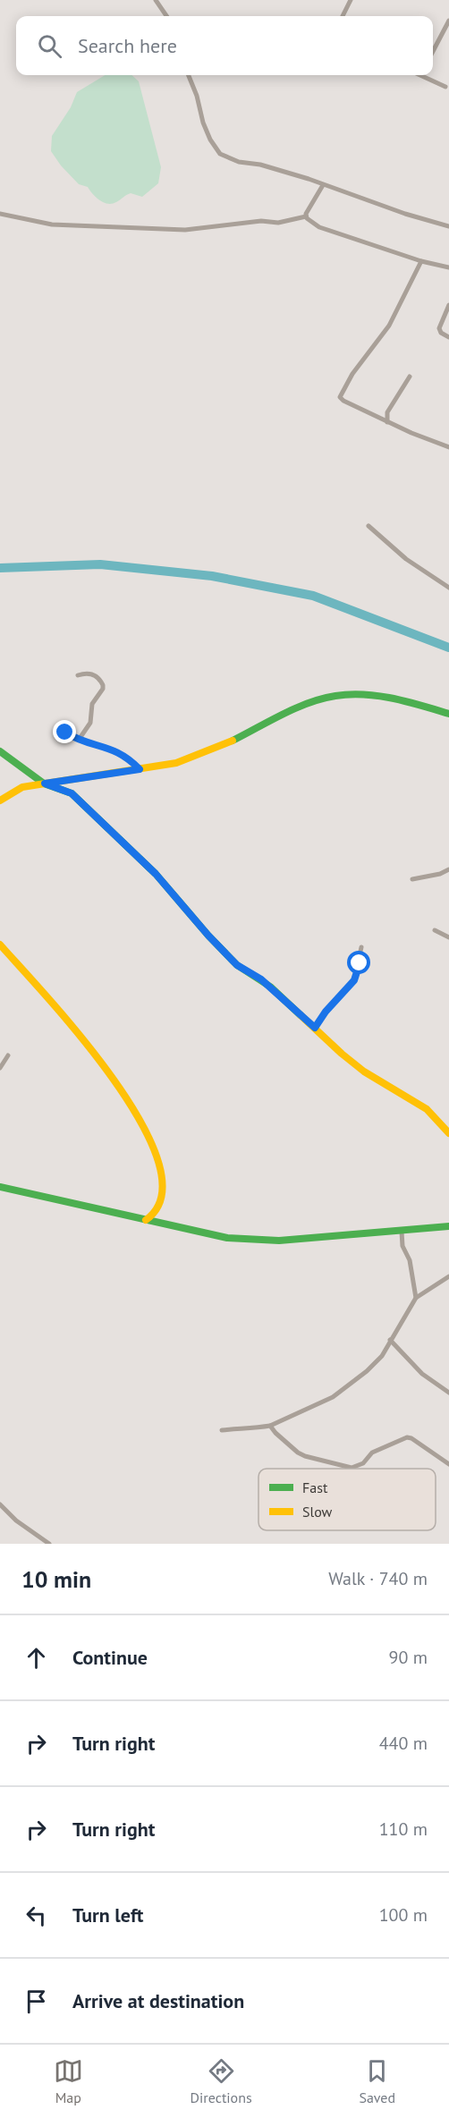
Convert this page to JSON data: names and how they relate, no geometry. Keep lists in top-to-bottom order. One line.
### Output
{"legend":["Fast","Slow"],"page":{"search":"Search here","heading":["10 min","Walk · 740 m"],"list":[["Continue","90 m"],["Turn right","440 m"],["Turn right","110 m"],["Turn left","100 m"],"Arrive at destination"],"nav":["Map","Directions","Saved"]}}
